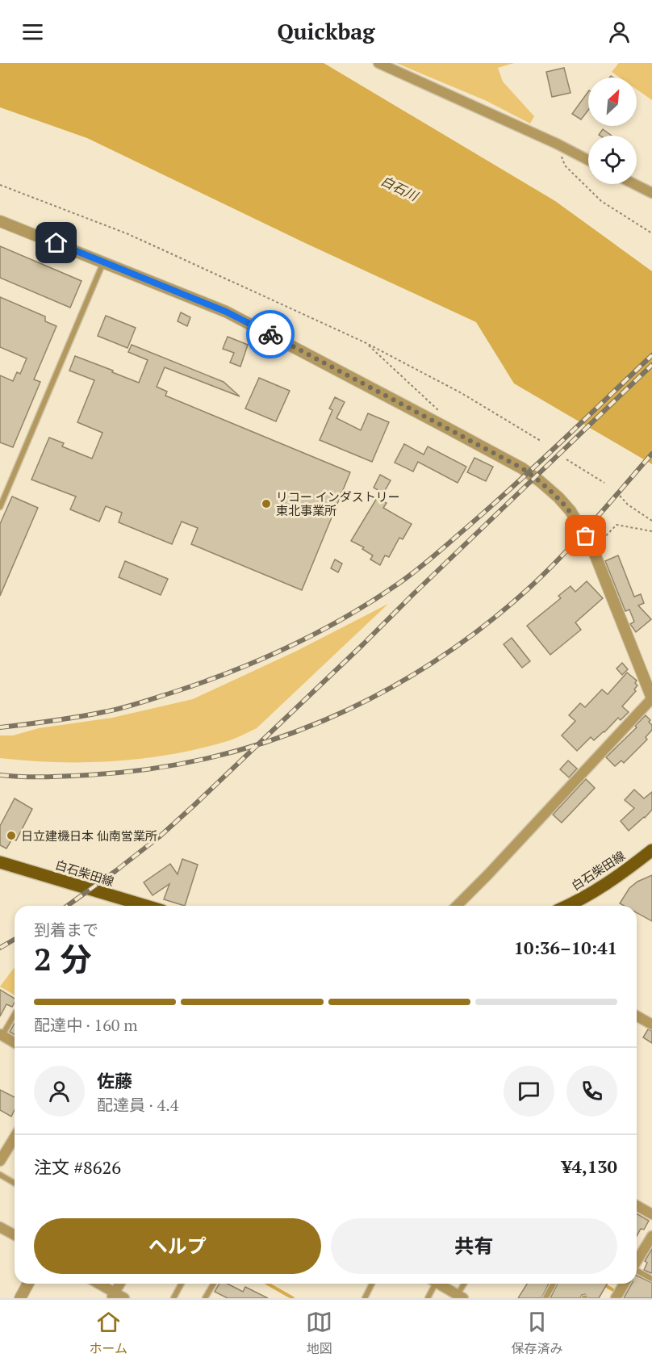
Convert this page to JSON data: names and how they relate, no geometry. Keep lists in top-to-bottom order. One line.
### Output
{"streets":{"main road":["白石柴田線"]},"water":["白石川"],"places":["リコー インダストリー 東北事業所","日立建機日本 仙南営業所"],"north":"top right","page":{"header":"Quickbag","heading":["2 分","到着まで","10:36–10:41"],"panel":["佐藤","配達員 · 4.4","注文 #8626","¥4,130"],"bar":"配達中 · 160 m","buttons":["ヘルプ","共有"],"tabs":["ホーム","地図","保存済み"]}}
